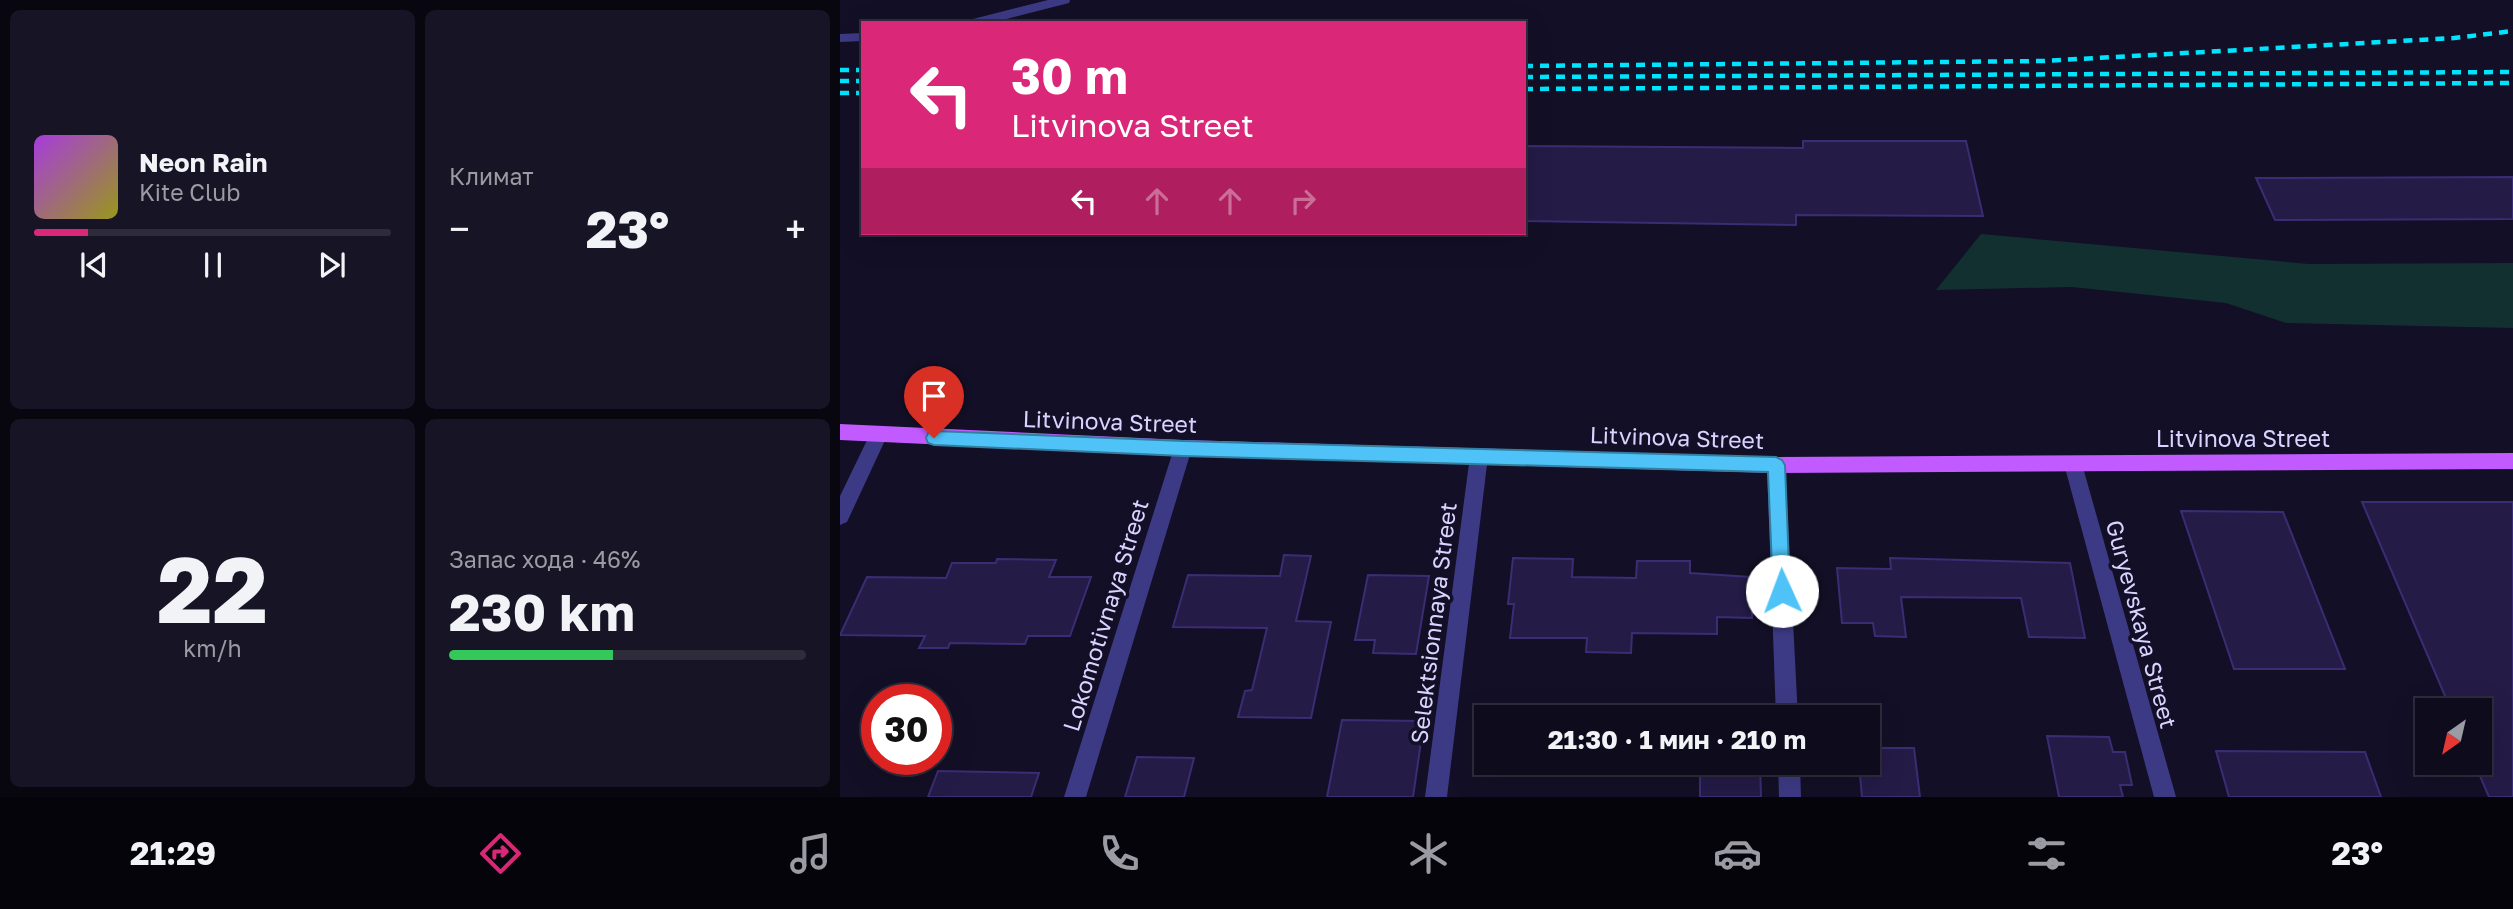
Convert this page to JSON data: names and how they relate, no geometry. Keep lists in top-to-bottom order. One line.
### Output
{"streets":{"main road":["Litvinova Street"],"street":["Lokomotivnaya Street","Selektsionnaya Street","Guryevskaya Street"]},"crossings":[["Litvinova Street","Lokomotivnaya Street"],["Litvinova Street","Selektsionnaya Street"],["Litvinova Street","Guryevskaya Street"]],"north":"bottom left","page":{"tile":["Климат",["22","km/h"],["Запас хода · 46%","230 km"]],"turn":["30 m","Litvinova Street"],"song":["Neon Rain","Kite Club"],"heat":["−","23°","+"],"limit":"30","trip":"21:30 · 1 мин · 210 m","tabs":["21:29","23°"]}}
